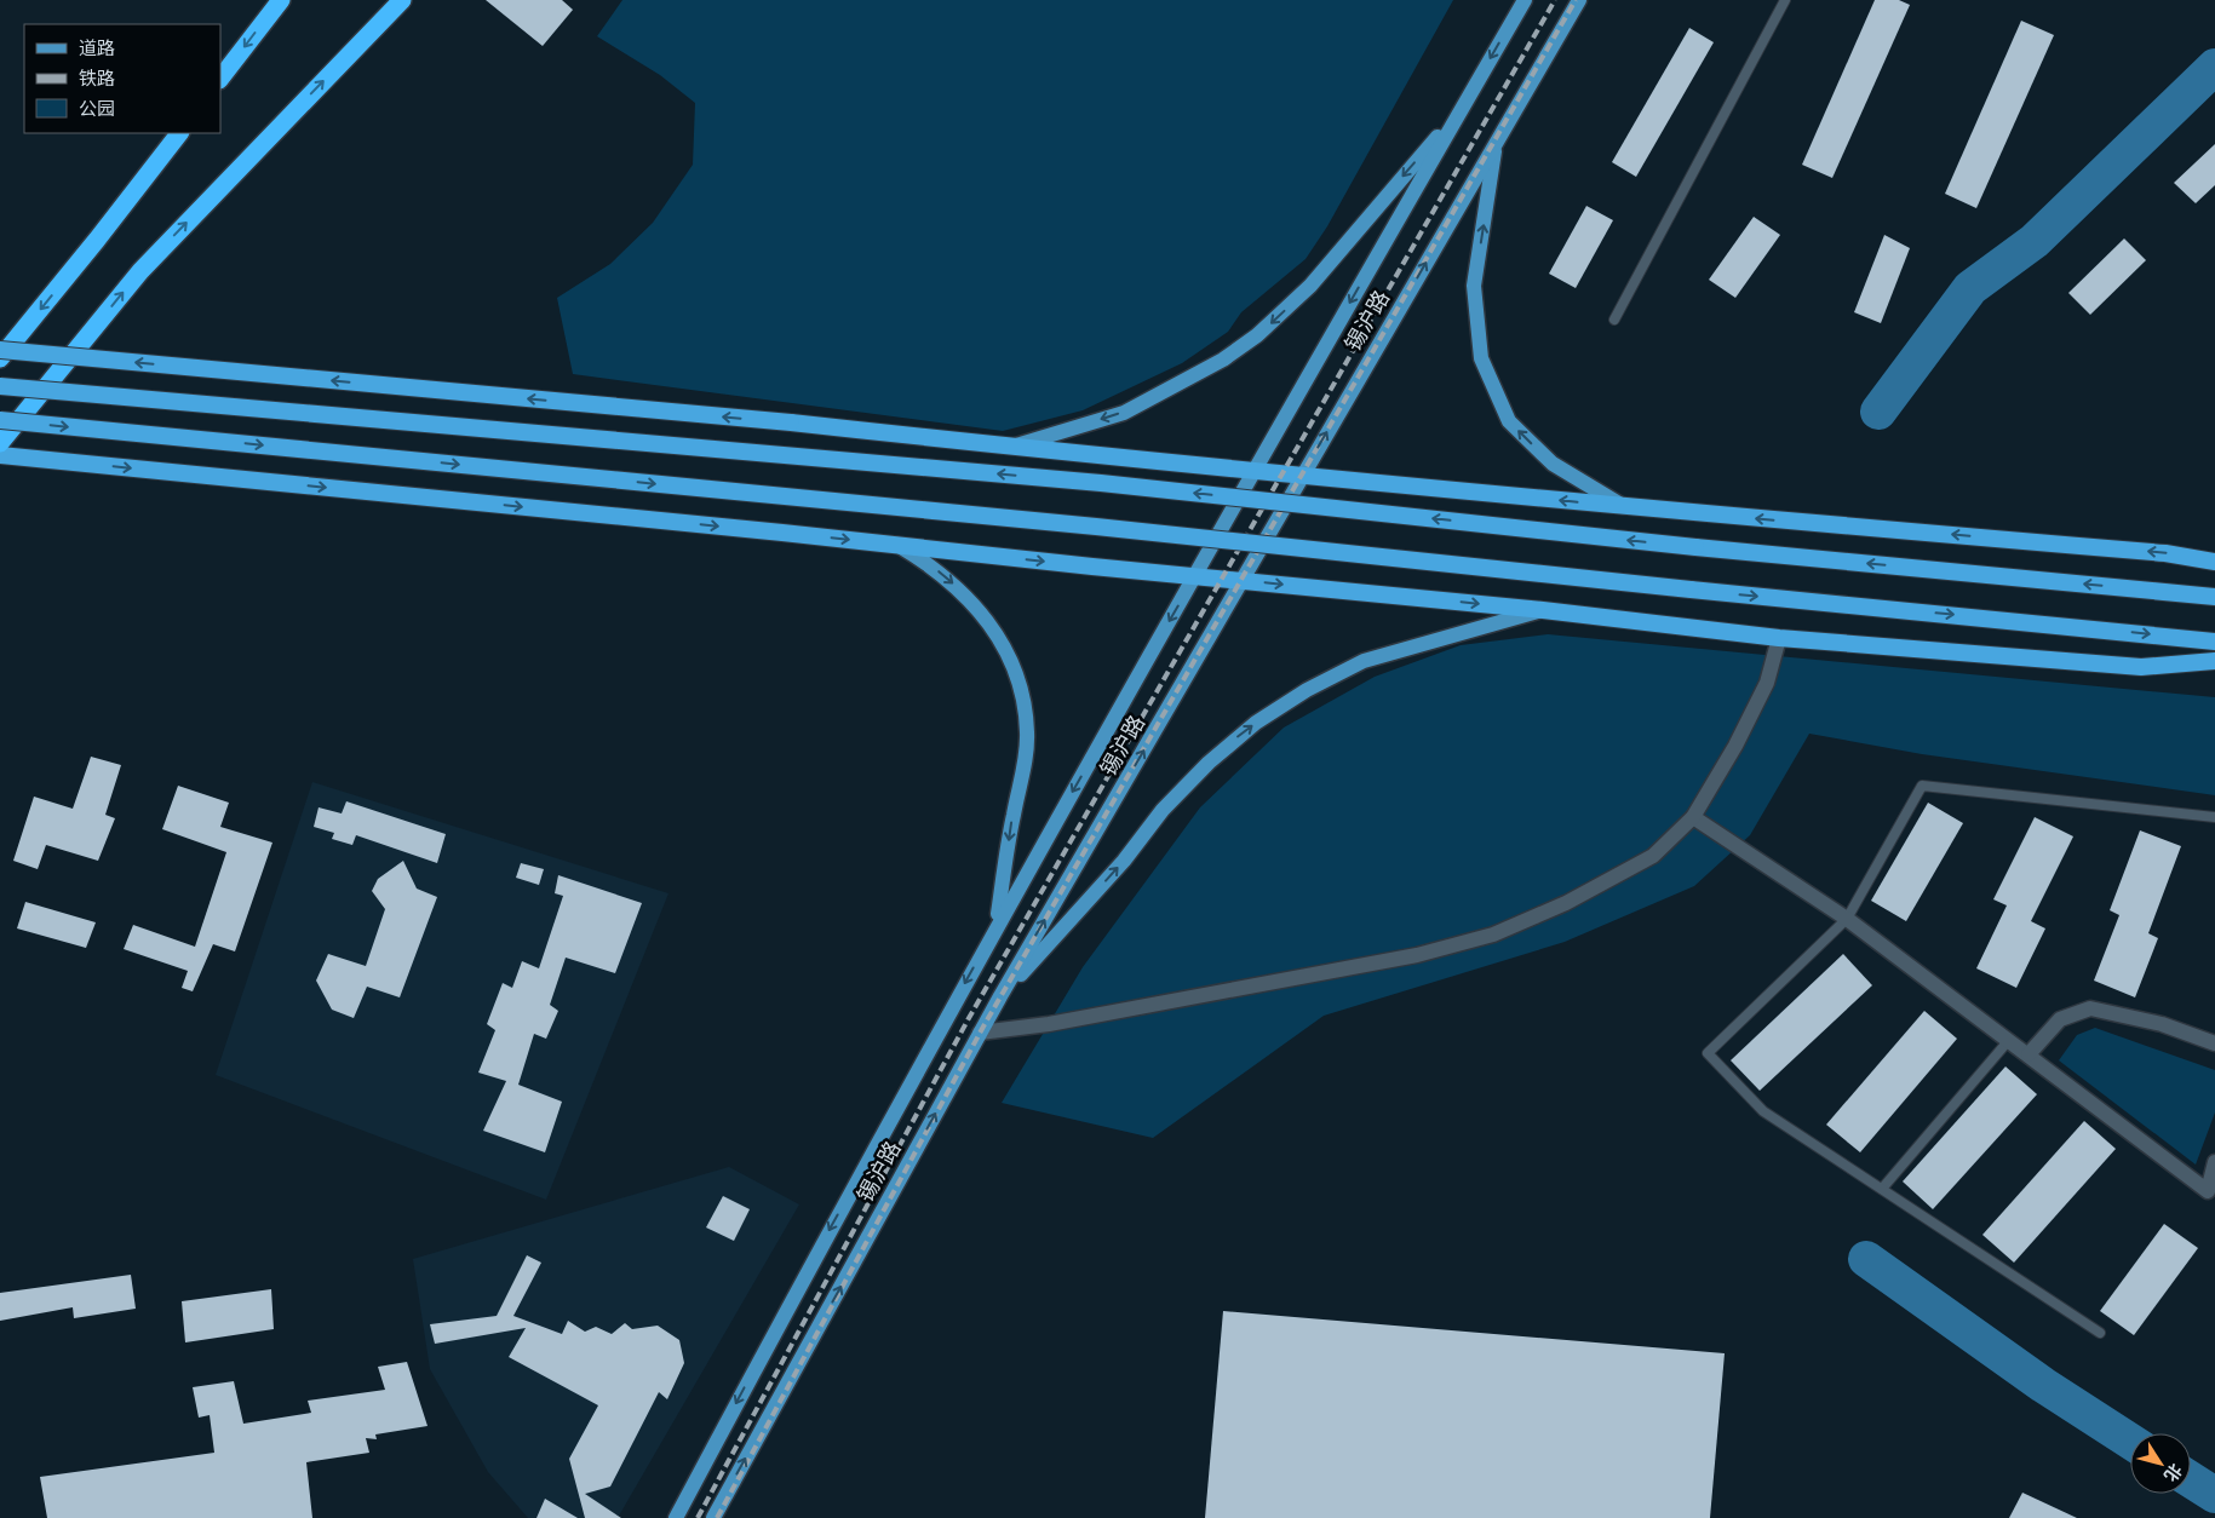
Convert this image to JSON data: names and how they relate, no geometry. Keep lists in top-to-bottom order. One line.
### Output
{"streets":{"main road":["锡沪路"]},"legend":["道路","铁路","公园"],"north":"bottom right"}
